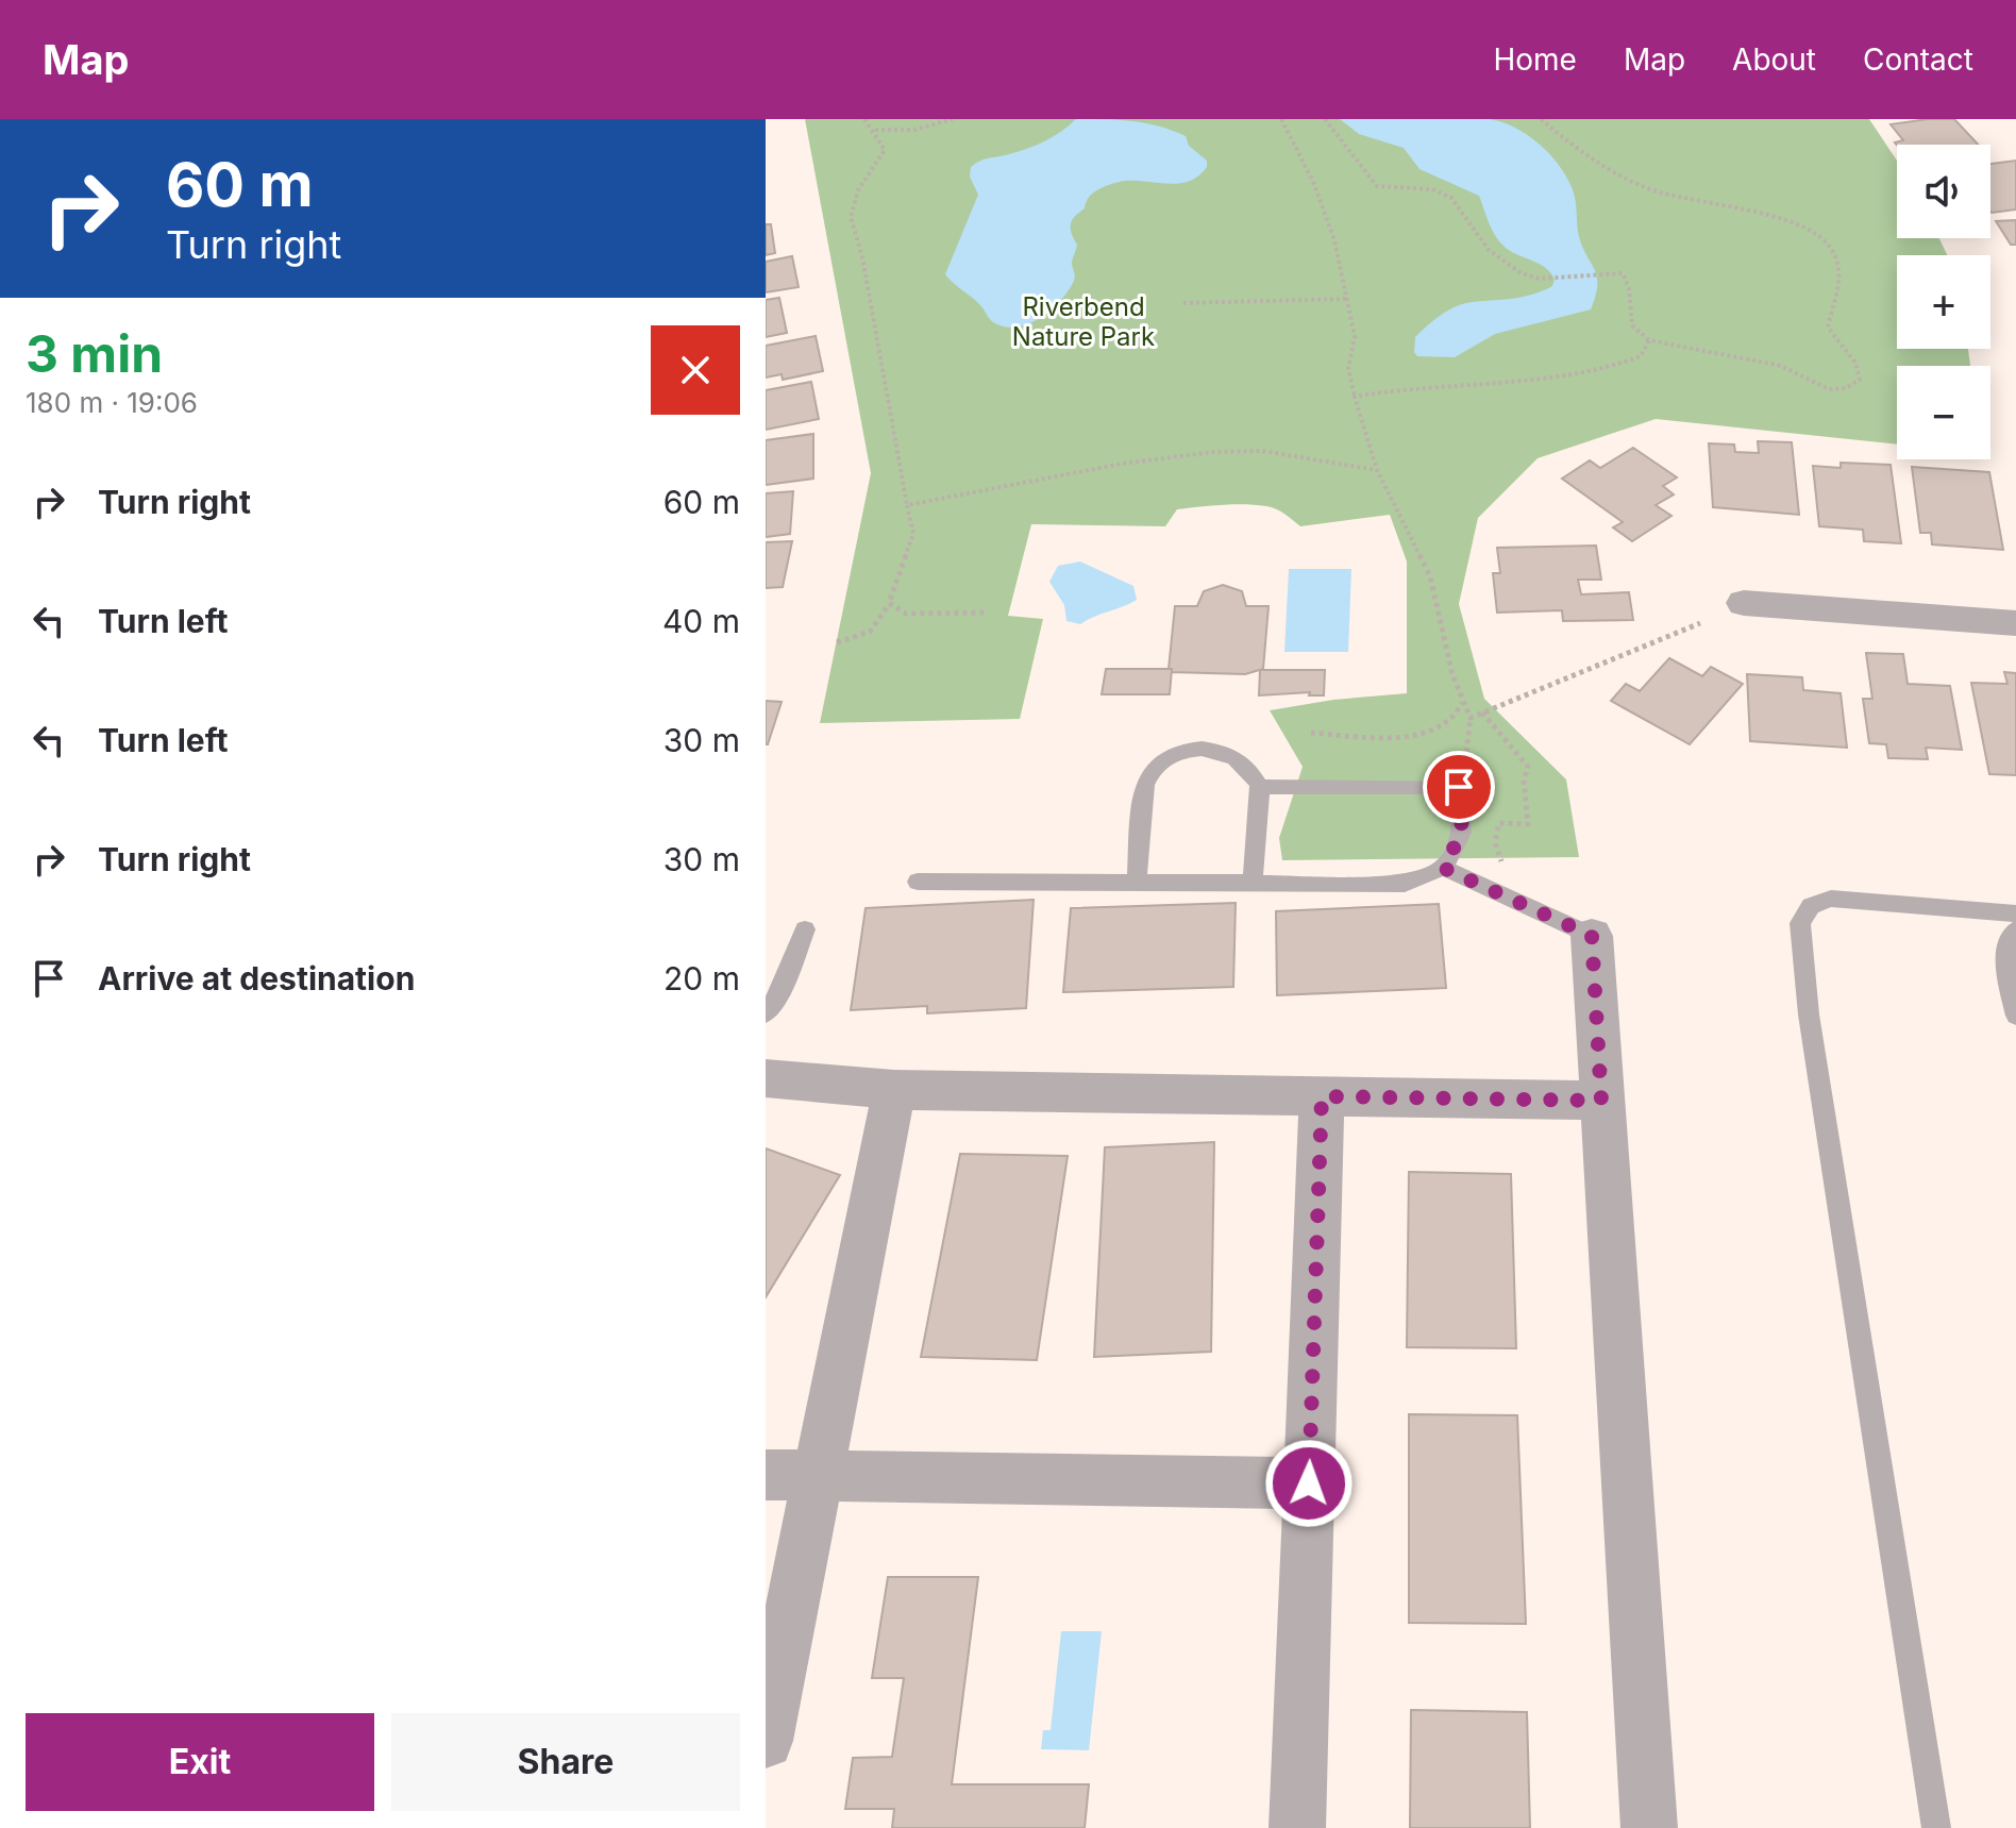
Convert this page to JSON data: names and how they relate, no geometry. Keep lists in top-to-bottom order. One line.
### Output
{"parks":["Riverbend Nature Park"],"page":{"header":"Map","nav":["Home","Map","About","Contact"],"turn":["60 m","Turn right"],"map_buttons":["+","−"],"heading":["3 min","180 m · 19:06"],"list":[{"name":"Turn right","value":"60 m"},{"name":"Turn left","value":"40 m"},{"name":"Turn left","value":"30 m"},{"name":"Turn right","value":"30 m"},{"name":"Arrive at destination","value":"20 m"}],"buttons":["Exit","Share"]}}
